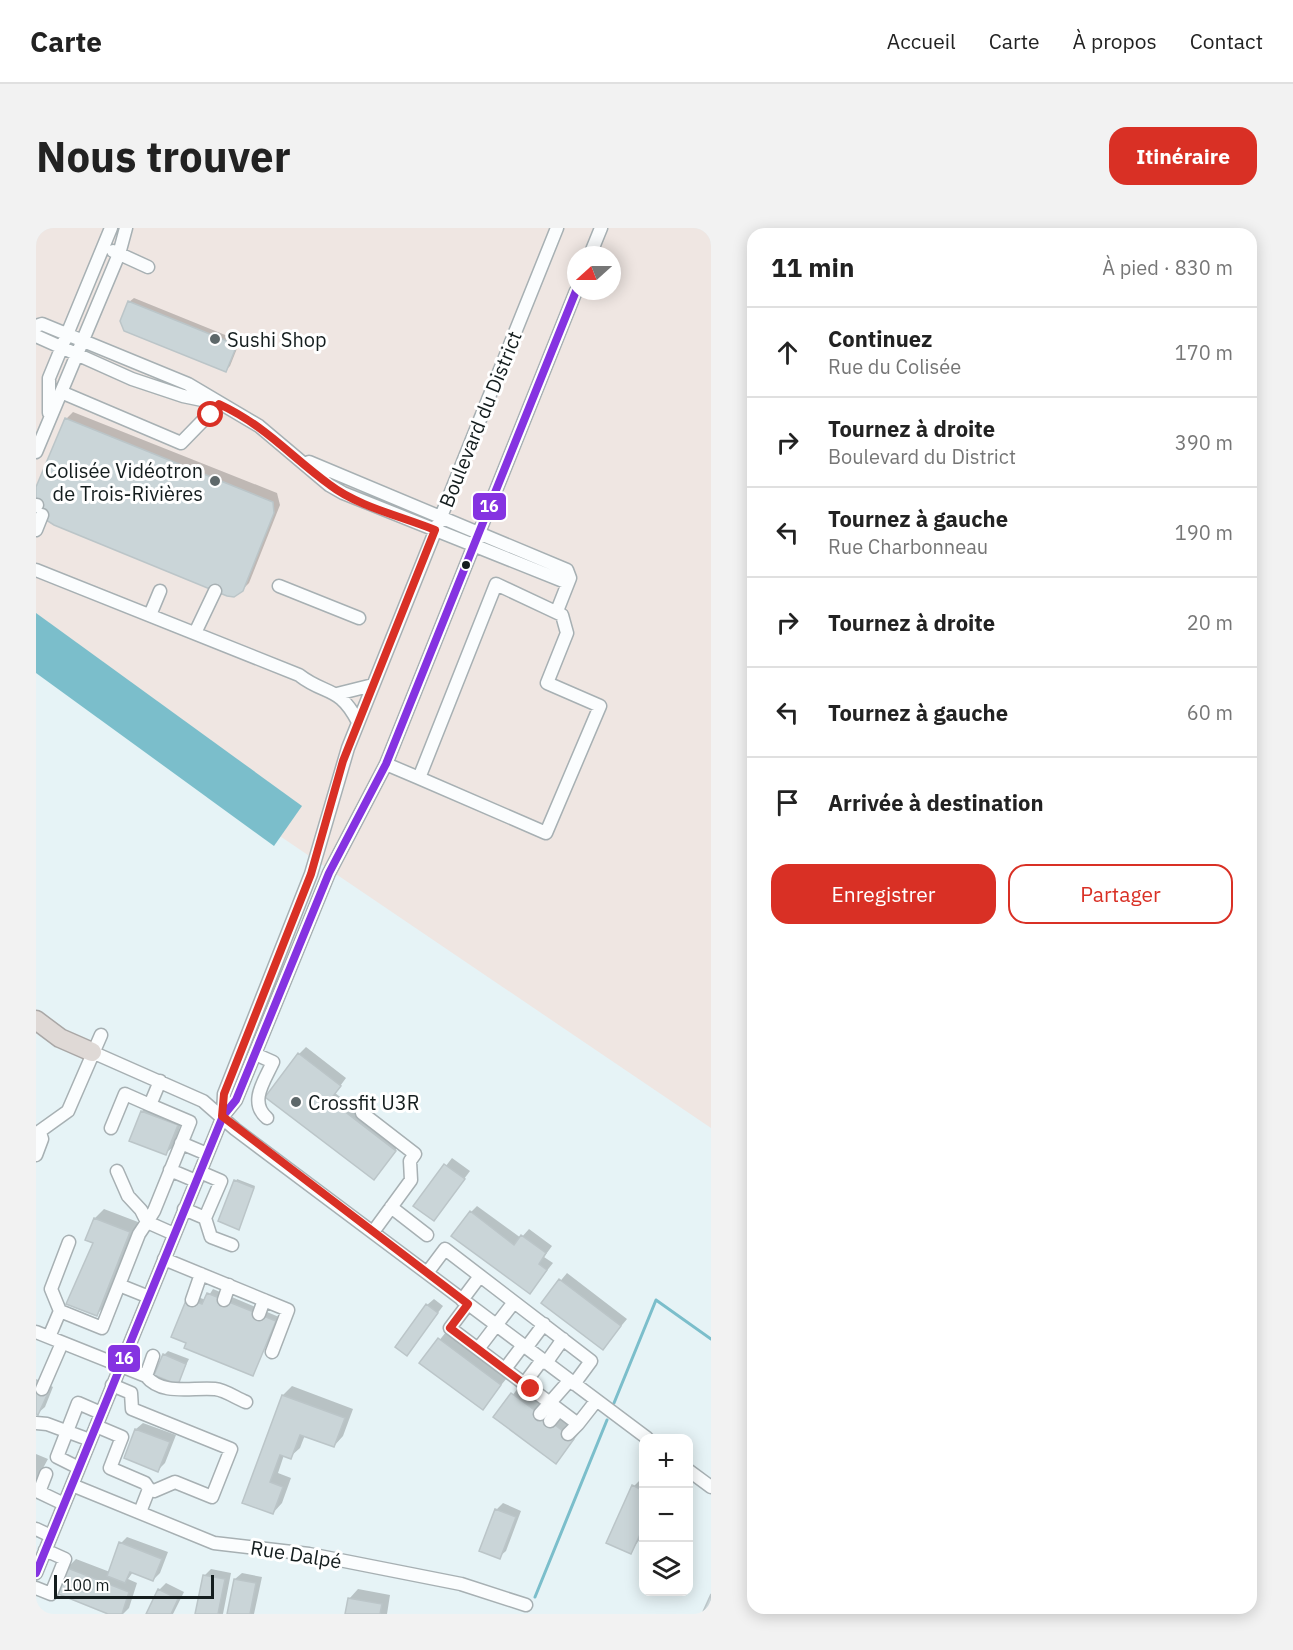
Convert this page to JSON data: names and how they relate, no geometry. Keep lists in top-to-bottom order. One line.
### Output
{"streets":{"street":["Boulevard du District","Rue Dalpé"]},"places":["Sushi Shop","Colisée Vidéotron de Trois-Rivières","Crossfit U3R"],"lines":["transit line 16"],"scale_bar":"100 m","north":"left","page":{"header":"Carte","nav":["Accueil","Carte","À propos","Contact"],"buttons":["Itinéraire",["Enregistrer","Partager"]],"title":"Nous trouver","heading":["11 min","À pied · 830 m"],"list":[["Continuez","Rue du Colisée","170 m"],["Tournez à droite","Boulevard du District","390 m"],["Tournez à gauche","Rue Charbonneau","190 m"],["Tournez à droite","20 m"],["Tournez à gauche","60 m"],"Arrivée à destination"],"map_buttons":["+","−"],"scale":"100 m"}}
